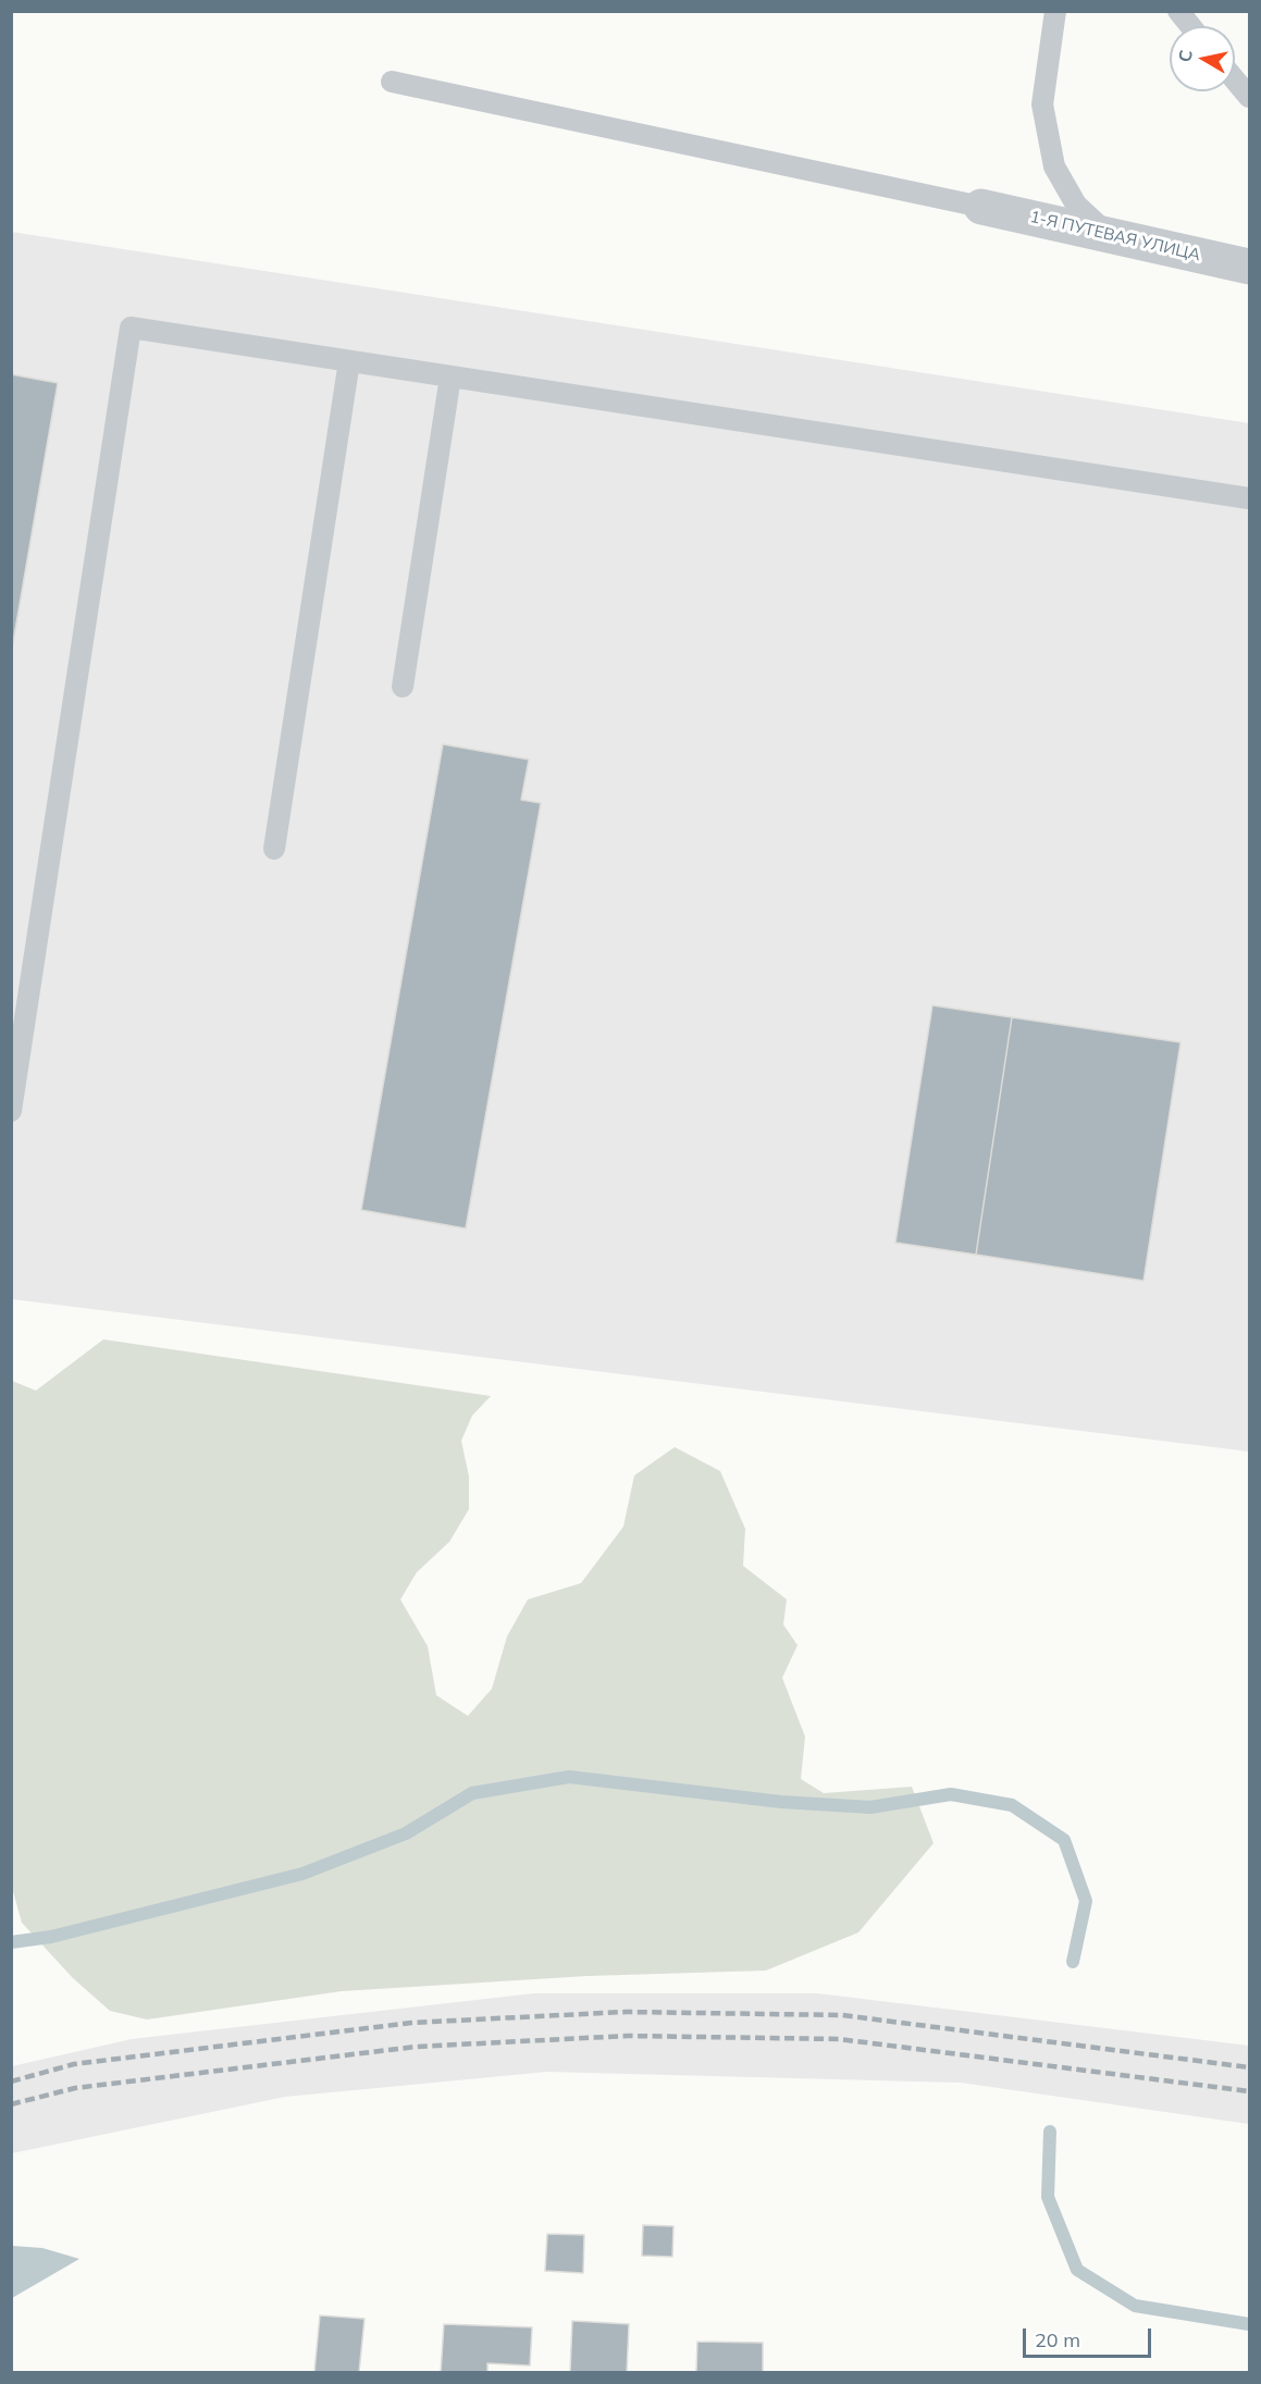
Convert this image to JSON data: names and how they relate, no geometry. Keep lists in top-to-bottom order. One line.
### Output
{"streets":{"street":["1-Я ПУТЕВАЯ УЛИЦА"]},"scale_bar":"20 m","north":"left"}
